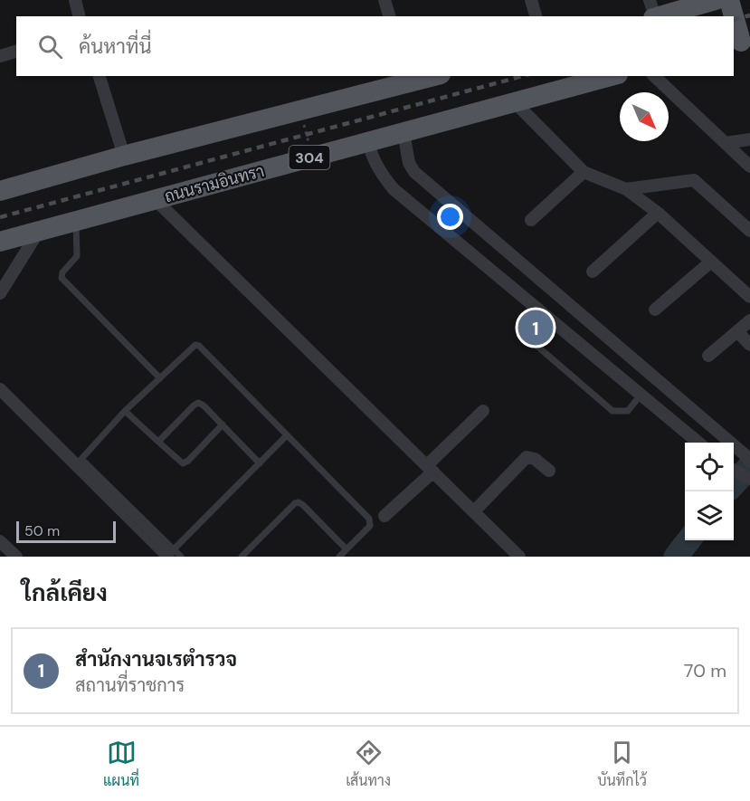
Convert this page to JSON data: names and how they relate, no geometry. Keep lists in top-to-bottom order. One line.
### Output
{"streets":{"main road":["304","ถนนรามอินทรา"]},"scale_bar":"50 m","north":"bottom right","page":{"search":"ค้นหาที่นี่","pins":"1","scale":"50 m","heading":"ใกล้เคียง","list":[{"mark":"1","name":"สำนักงานจเรตำรวจ","note":"สถานที่ราชการ","value":"70 m"}],"nav":["แผนที่","เส้นทาง","บันทึกไว้"]}}
